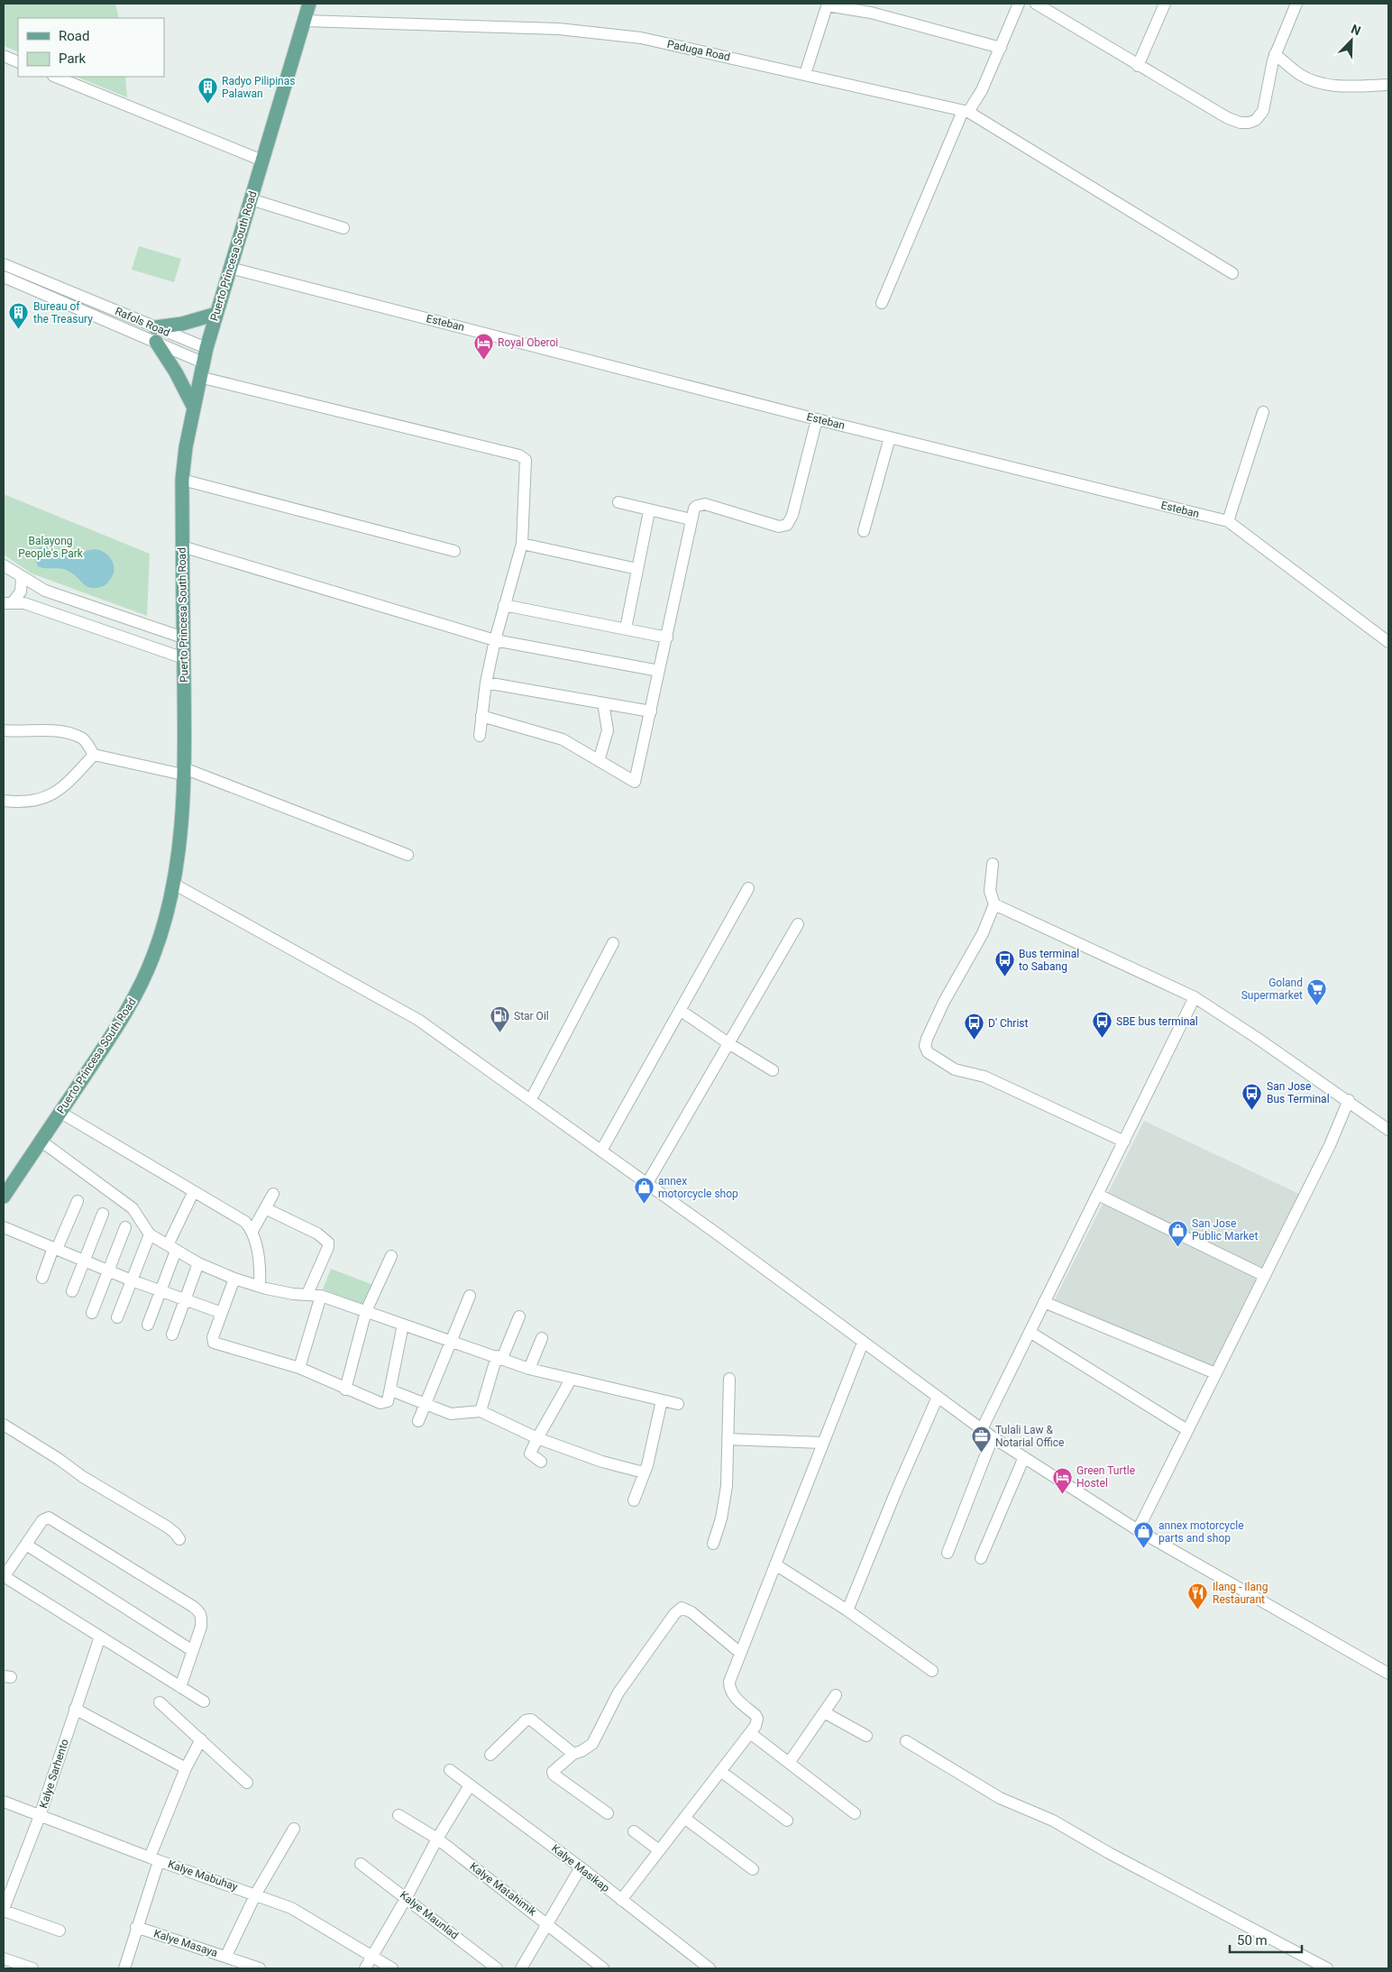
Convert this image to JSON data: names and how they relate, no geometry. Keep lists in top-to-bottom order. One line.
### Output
{"streets":{"main road":["Puerto Princesa South Road"],"street":["Paduga Road","Rafols Road","Esteban","Kalye Sarhento","Kalye Masikap","Kalye Mabuhay","Kalye Matahimik","Kalye Maunlad","Kalye Masaya"]},"crossings":[["Paduga Road","Puerto Princesa South Road"],["Puerto Princesa South Road","Rafols Road"],["Puerto Princesa South Road","Esteban"],["Kalye Sarhento","Kalye Mabuhay"]],"parks":["Balayong People's Park"],"places":{"building":["Radyo Pilipinas Palawan","Bureau of the Treasury"],"hotel":["Royal Oberoi","Green Turtle Hostel"],"bus stop":["Bus terminal to Sabang","SBE bus terminal","D' Christ","San Jose Bus Terminal"],"supermarket":["Goland Supermarket"],"fuel station":["Star Oil"],"shop":["annex motorcycle shop","San Jose Public Market","annex motorcycle parts and shop"],"office":["Tulali Law & Notarial Office"],"restaurant":["Ilang - Ilang Restaurant"]},"legend":["Road","Park"],"scale_bar":"50 m","north":"top right"}
